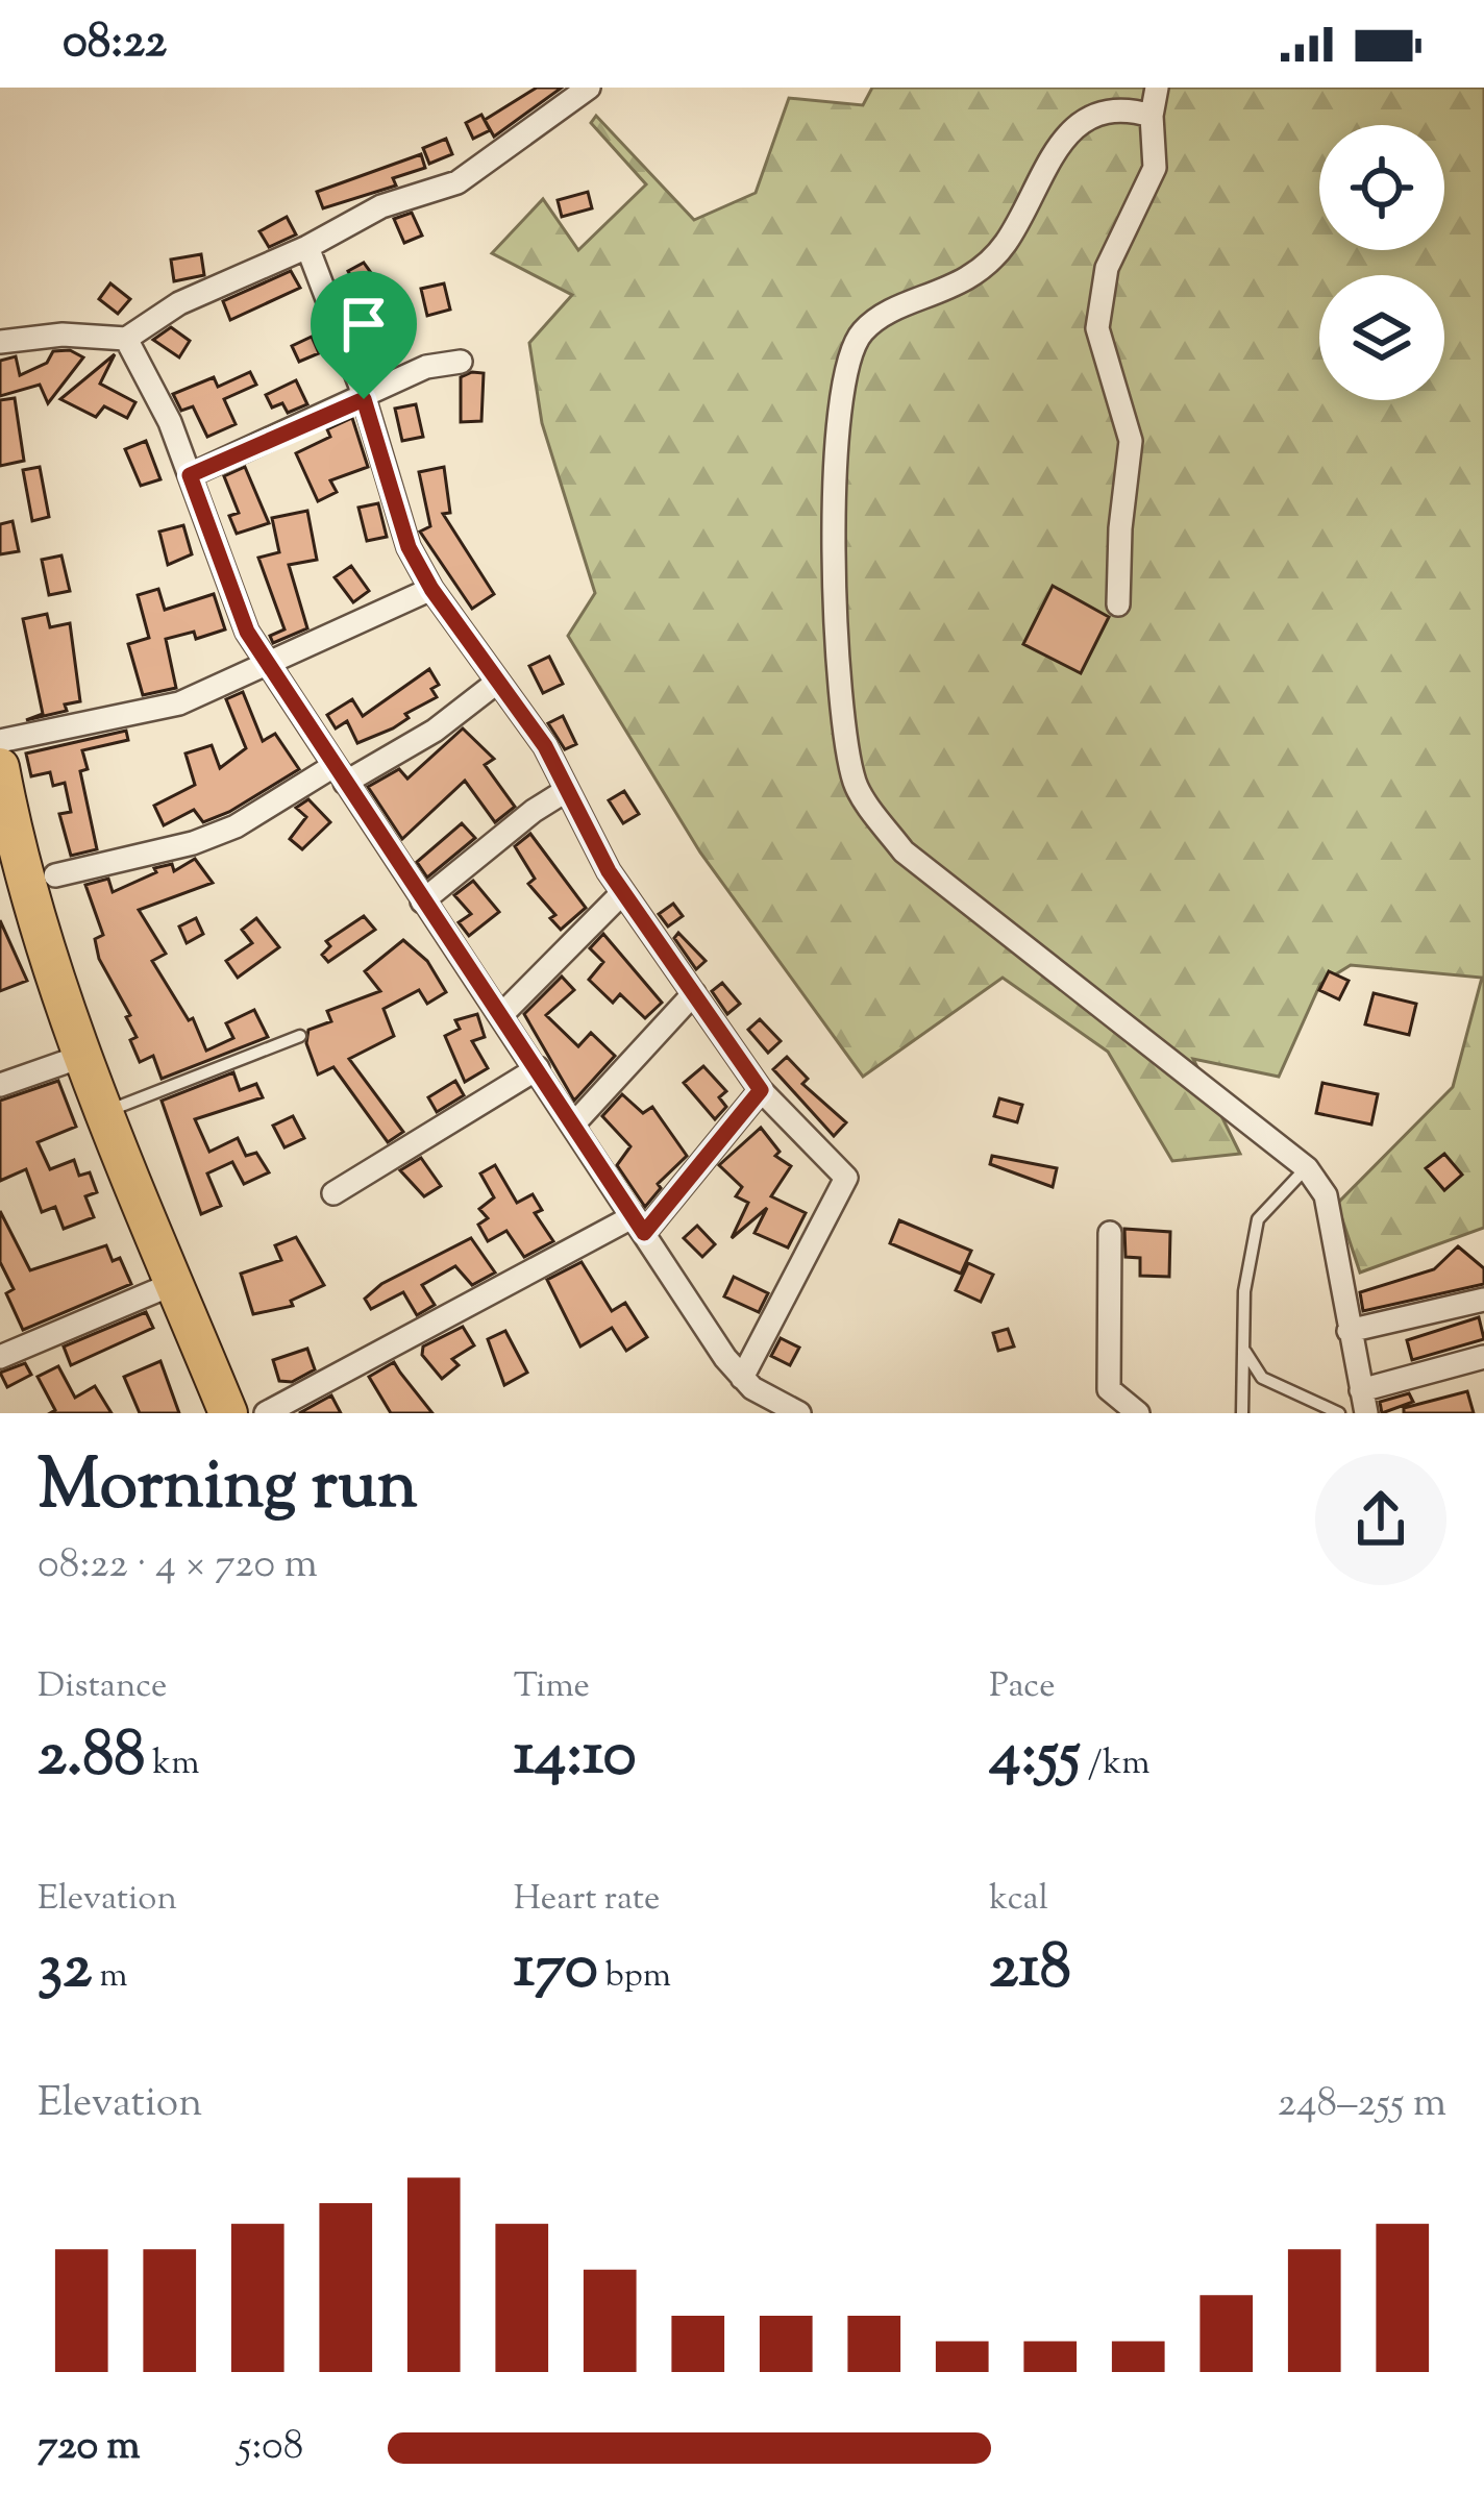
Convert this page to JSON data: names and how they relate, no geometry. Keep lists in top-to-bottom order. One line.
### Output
{"page":{"status":"08:22","heading":["Morning run","08:22 · 4 × 720 m"],"stats":[["Distance","2.88 km"],["Time","14:10"],["Pace","4:55 /km"],["Elevation","32 m"],["Heart rate","170 bpm"],["kcal","218"]],"chart":["Elevation","248–255 m"],"list":[{"name":"720 m","note":"5:08"}]}}
